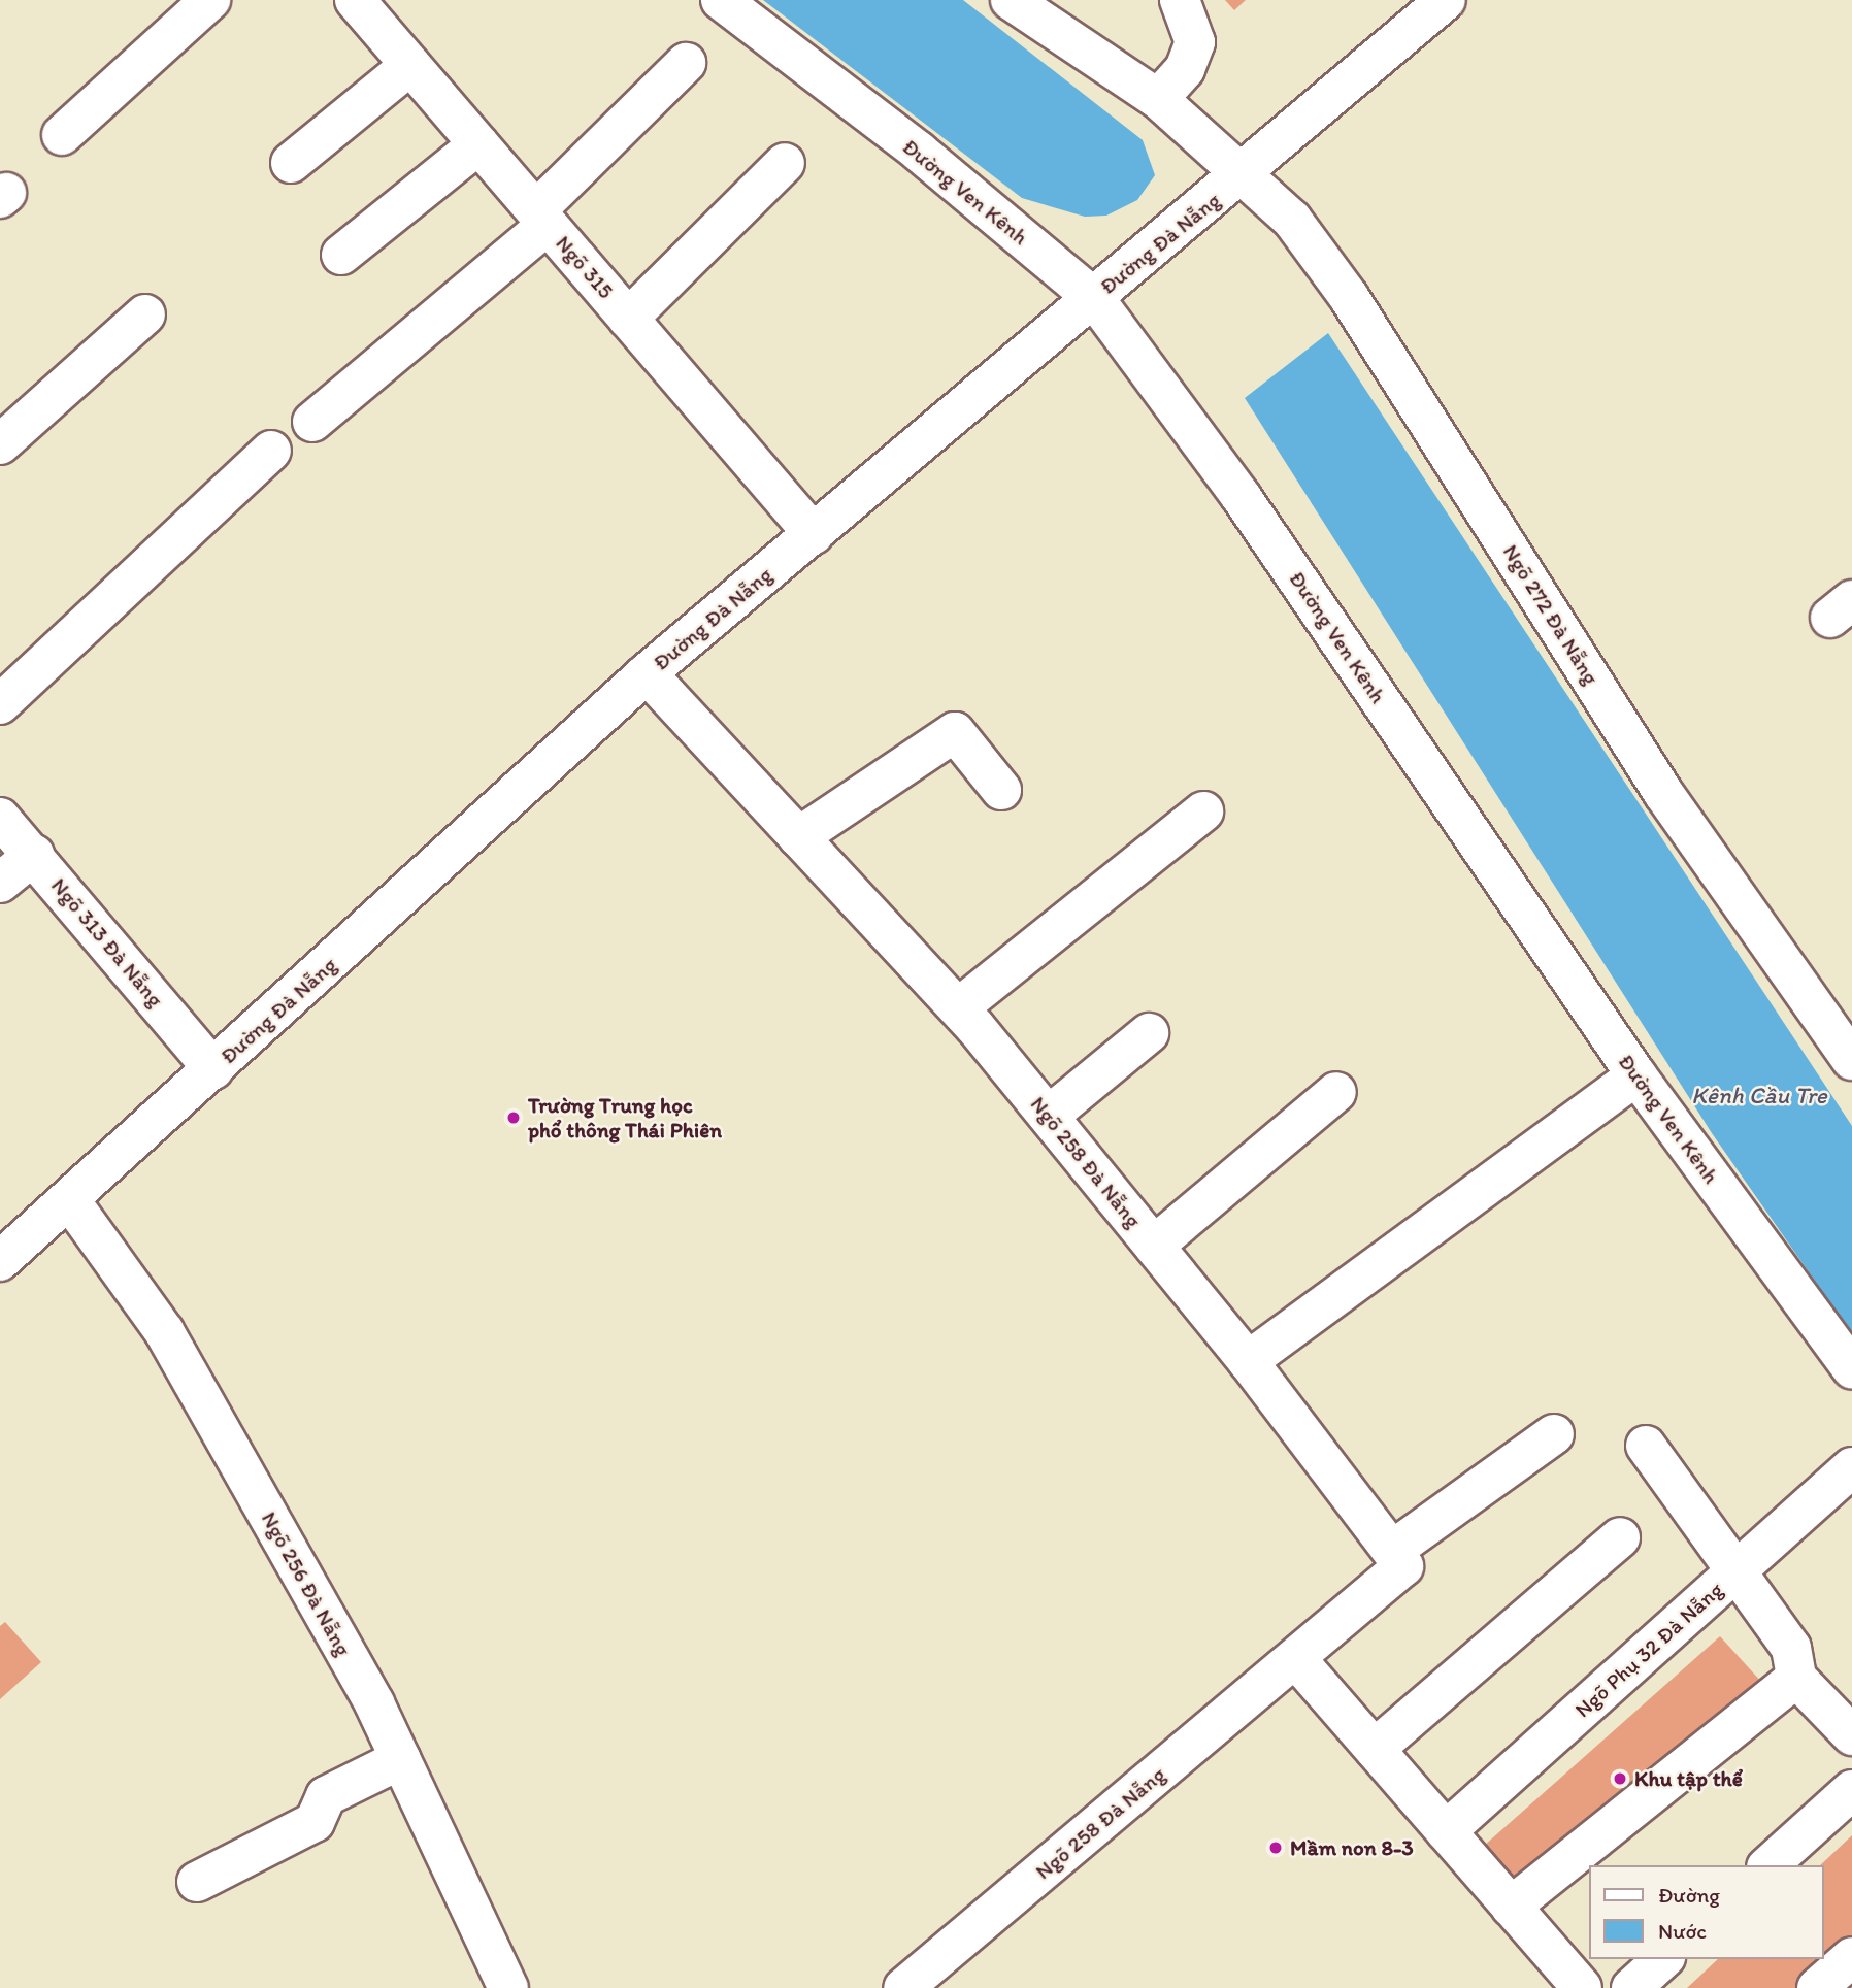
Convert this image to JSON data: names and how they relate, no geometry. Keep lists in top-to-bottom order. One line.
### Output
{"streets":{"main road":["Đường Ven Kênh","Đường Đà Nẵng","Ngõ 315","Ngõ 272 Đà Nẵng","Ngõ 313 Đà Nẵng","Ngõ 258 Đà Nẵng","Ngõ 256 Đà Nẵng","Ngõ Phụ 32 Đà Nẵng"]},"crossings":[["Đường Ven Kênh","Đường Đà Nẵng"],["Đường Đà Nẵng","Ngõ 315"],["Đường Đà Nẵng","Ngõ 272 Đà Nẵng"],["Đường Đà Nẵng","Ngõ 313 Đà Nẵng"],["Đường Đà Nẵng","Ngõ 258 Đà Nẵng"],["Đường Đà Nẵng","Ngõ 256 Đà Nẵng"]],"water":["Kênh Cầu Tre"],"places":["Trường Trung học phổ thông Thái Phiên","Khu tập thể","Mầm non 8-3"],"legend":["Đường","Nước"]}
